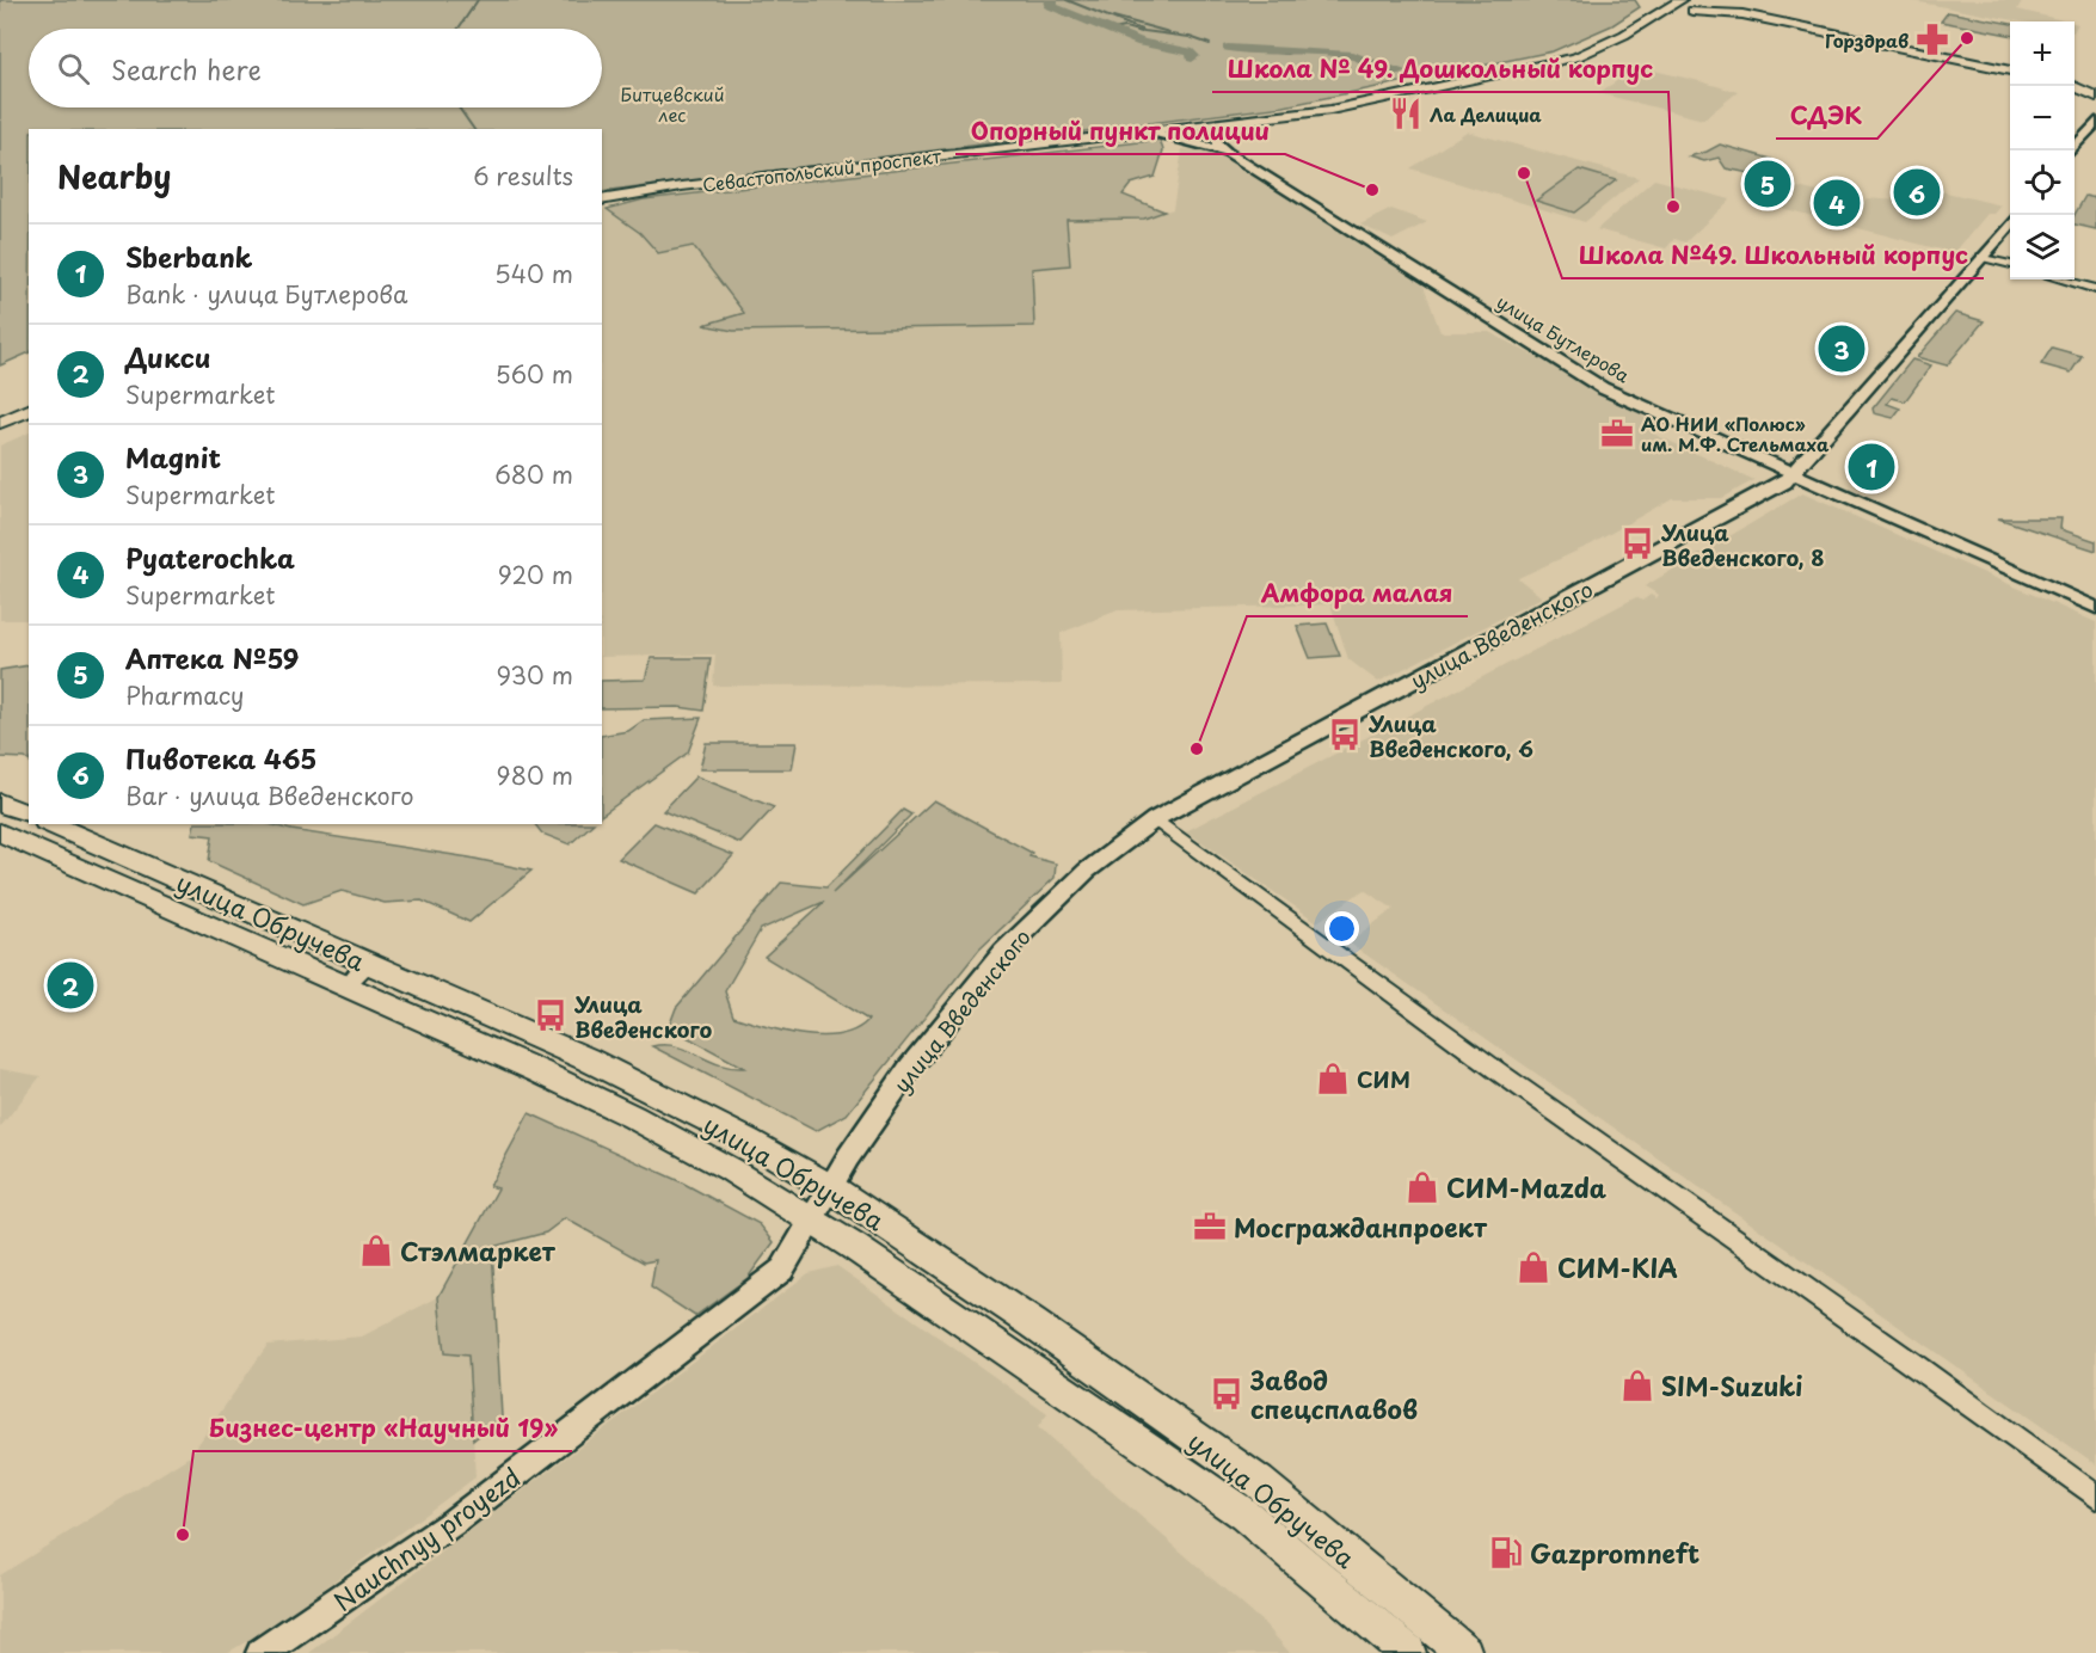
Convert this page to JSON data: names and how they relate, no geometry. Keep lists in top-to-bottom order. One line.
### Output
{"streets":{"main road":["Севастопольский проспект","улица Обручева"],"street":["улица Бутлерова","улица Введенского","Nauchnyy proyezd"]},"crossings":[["Севастопольский проспект","улица Бутлерова"],["улица Бутлерова","улица Введенского"],["улица Введенского","улица Обручева"],["улица Введенского","Nauchnyy proyezd"],["улица Обручева","Nauchnyy proyezd"]],"parks":["Битцевский лес"],"places":{"other":["СДЭК","Школа №49. Школьный корпус","Опорный пункт полиции","Школа № 49. Дошкольный корпус","Амфора малая","Бизнес-центр «Научный 19»"],"pharmacy":["Горздрав"],"restaurant":["Ла Делициа"],"office":["АО НИИ «Полюс» им. М.Ф. Стельмаха","Мосгражданпроект"],"bus stop":["Улица Введенского, 8","Улица Введенского, 6","Улица Введенского","Завод спецсплавов"],"shop":["СИМ","СИМ-Mazda","Стэлмаркет","СИМ-KIA","SIM-Suzuki"],"fuel station":["Gazpromneft"]},"page":{"map_buttons":["+","−"],"search":"Search here","heading":["Nearby","6 results"],"pins":["5","6","4","3","1","2"],"list":[{"mark":"1","name":"Sberbank","note":"Bank · улица Бутлерова","value":"540 m"},{"mark":"2","name":"Дикси","note":"Supermarket","value":"560 m"},{"mark":"3","name":"Magnit","note":"Supermarket","value":"680 m"},{"mark":"4","name":"Pyaterochka","note":"Supermarket","value":"920 m"},{"mark":"5","name":"Аптека №59","note":"Pharmacy","value":"930 m"},{"mark":"6","name":"Пивотека 465","note":"Bar · улица Введенского","value":"980 m"}]}}
